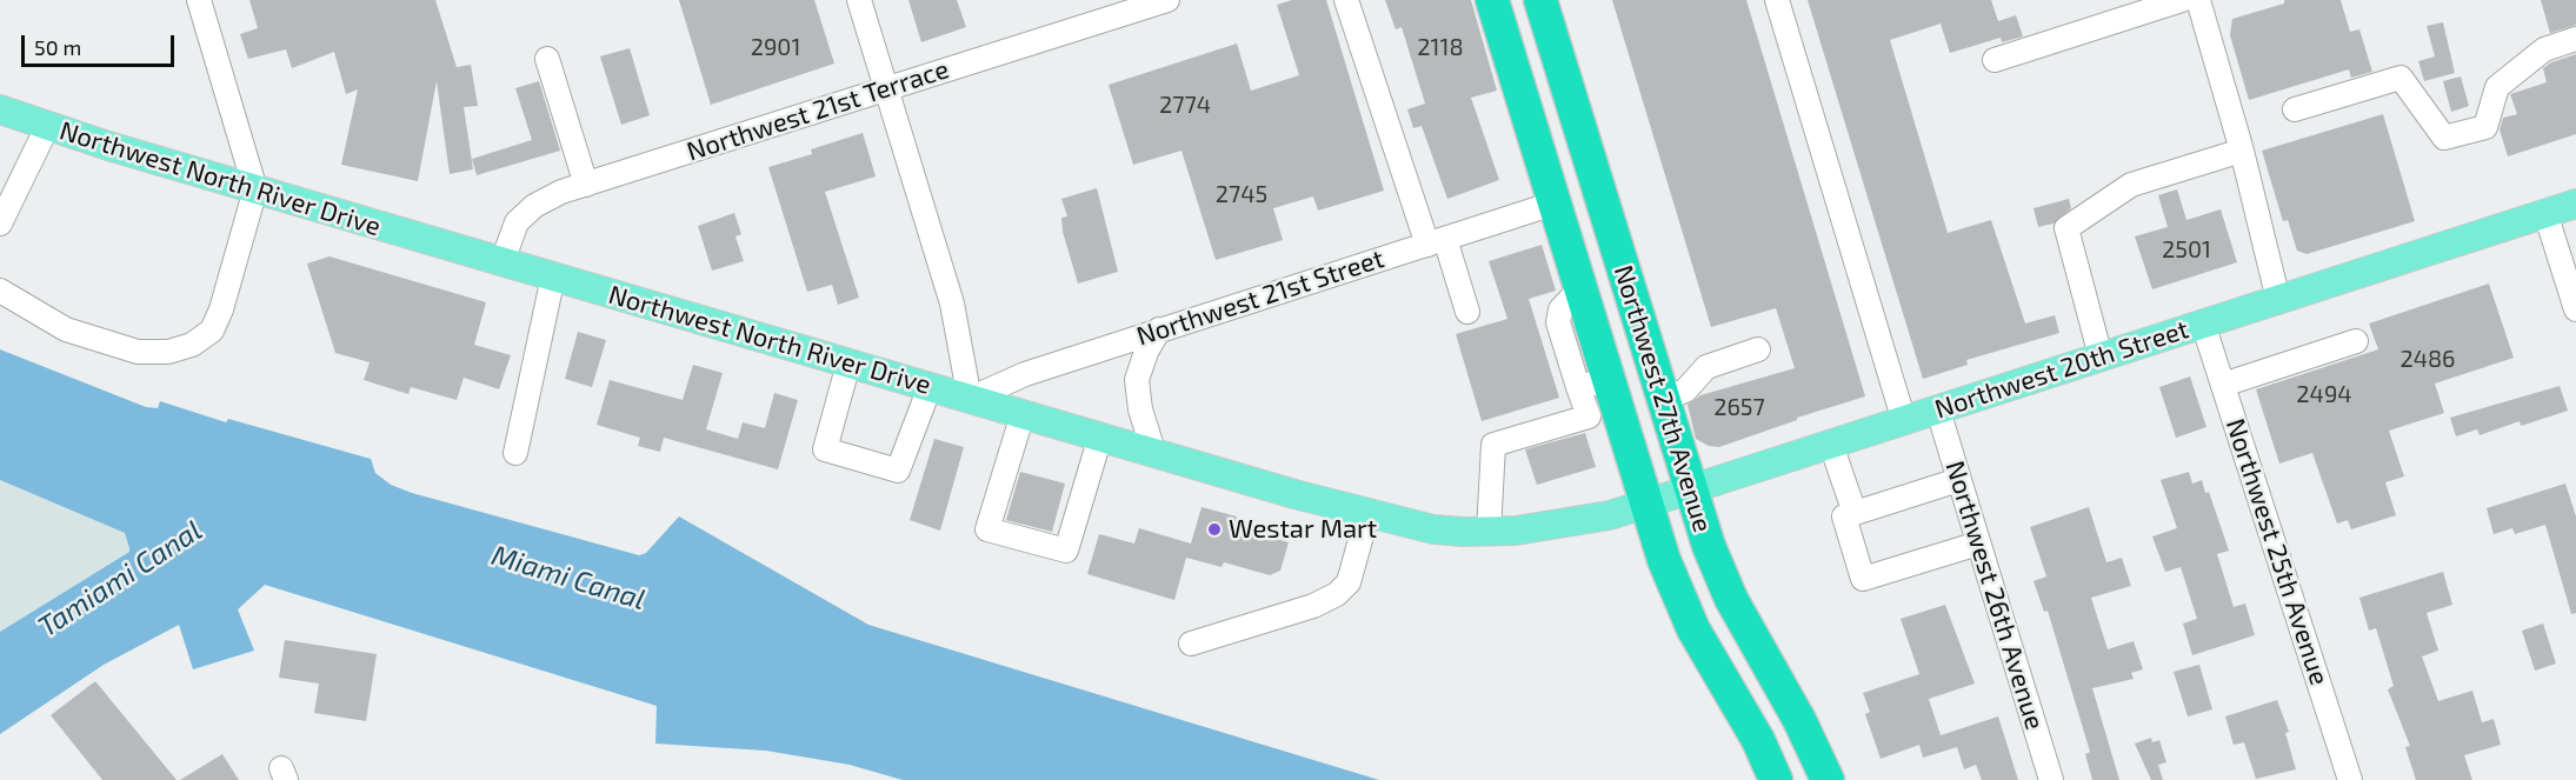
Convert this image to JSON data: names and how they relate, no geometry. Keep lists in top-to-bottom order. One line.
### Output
{"streets":{"highway":["Northwest 27th Avenue"],"main road":["Northwest North River Drive","Northwest 20th Street"],"street":["Northwest 21st Terrace","Northwest 21st Street","Northwest 25th Avenue","Northwest 26th Avenue"]},"crossings":[["Northwest 21st Terrace","Northwest North River Drive"],["Northwest North River Drive","Northwest 21st Street"],["Northwest North River Drive","Northwest 20th Street"],["Northwest 21st Street","Northwest 27th Avenue"],["Northwest 20th Street","Northwest 27th Avenue"],["Northwest 20th Street","Northwest 25th Avenue"],["Northwest 20th Street","Northwest 26th Avenue"]],"water":["Miami Canal","Tamiami Canal"],"places":["Westar Mart"],"house_numbers":["2901","2118","2774","2745","2501","2486","2494","2657"],"scale_bar":"50 m"}
